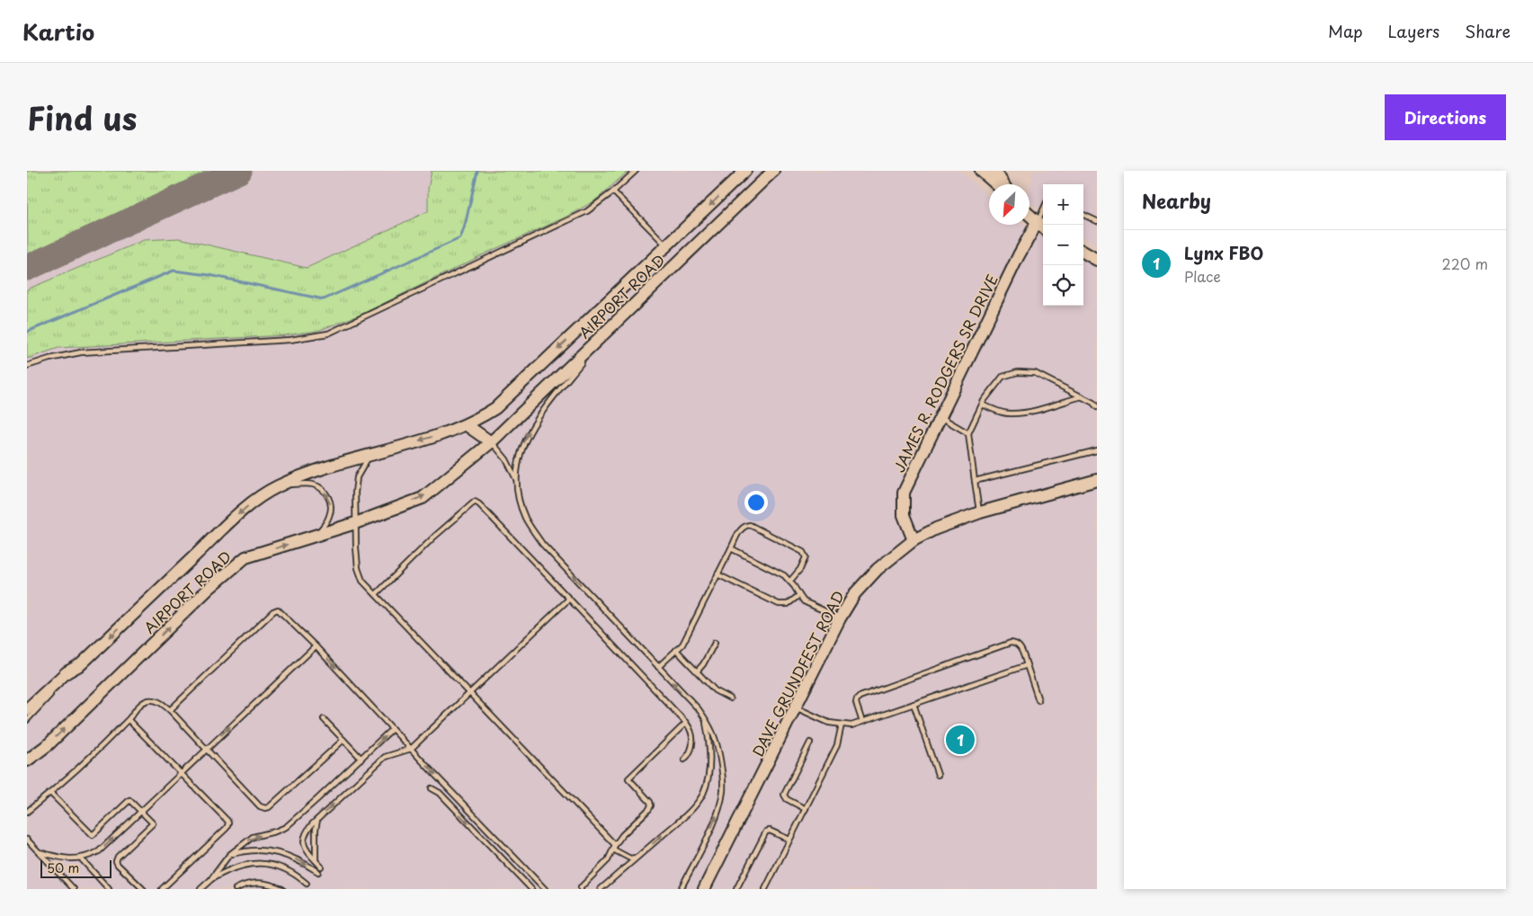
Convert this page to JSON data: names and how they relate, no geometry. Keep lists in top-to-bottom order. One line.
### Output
{"streets":{"main road":["AIRPORT ROAD","JAMES R. RODGERS SR DRIVE","DAVE GRUNDFEST ROAD"]},"crossings":[["JAMES R. RODGERS SR DRIVE","DAVE GRUNDFEST ROAD"]],"scale_bar":"50 m","north":"bottom left","page":{"header":"Kartio","nav":["Map","Layers","Share"],"title":"Find us","buttons":"Directions","heading":"Nearby","map_buttons":["+","−"],"list":[{"mark":"1","name":"Lynx FBO","note":"Place","value":"220 m"}],"pins":"1","scale":"50 m"}}
